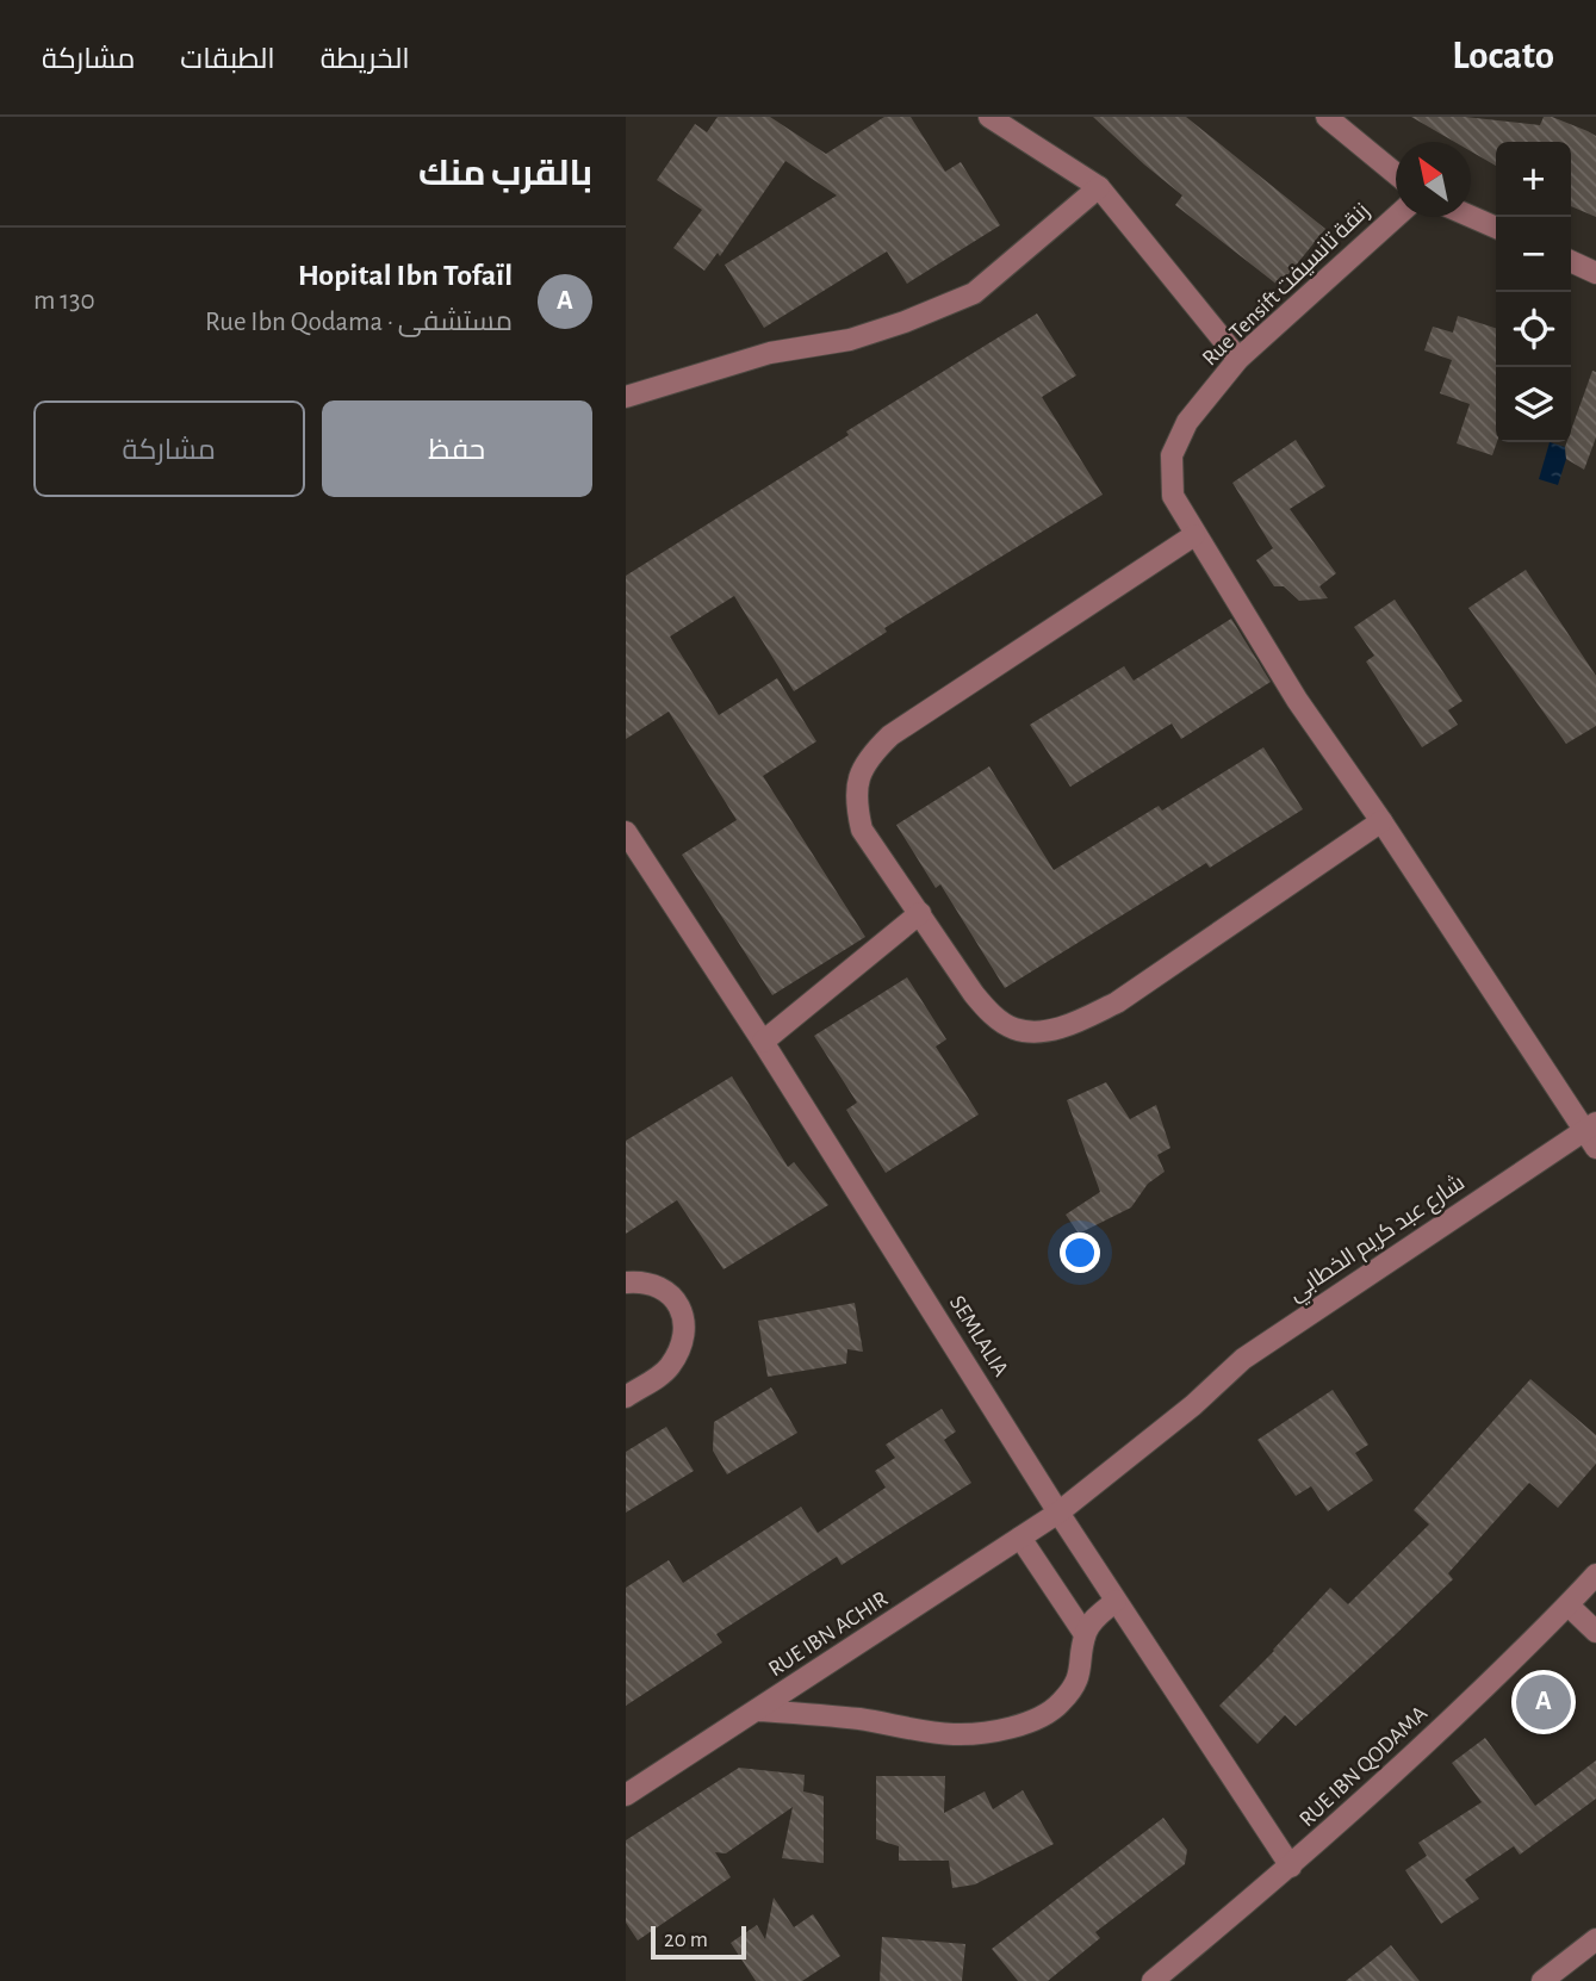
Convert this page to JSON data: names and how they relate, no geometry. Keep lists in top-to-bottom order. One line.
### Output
{"streets":{"street":["Rue Tensift زنقة تانسيفت","شارع عبد كريم الخطابي","SEMLALIA","RUE IBN ACHIR","RUE IBN QODAMA"]},"crossings":[["شارع عبد كريم الخطابي","SEMLALIA"],["شارع عبد كريم الخطابي","RUE IBN ACHIR"],["SEMLALIA","RUE IBN ACHIR"],["SEMLALIA","RUE IBN QODAMA"]],"scale_bar":"20 m","north":"top left","page":{"header":"Locato","nav":["الخريطة","الطبقات","مشاركة"],"heading":"بالقرب منك","map_buttons":["+","−"],"list":[{"mark":"A","name":"Hopital Ibn Tofaïl","note":"مستشفى · Rue Ibn Qodama","value":"130 m"}],"buttons":["حفظ","مشاركة"],"pins":"A","scale":"20 m"}}
